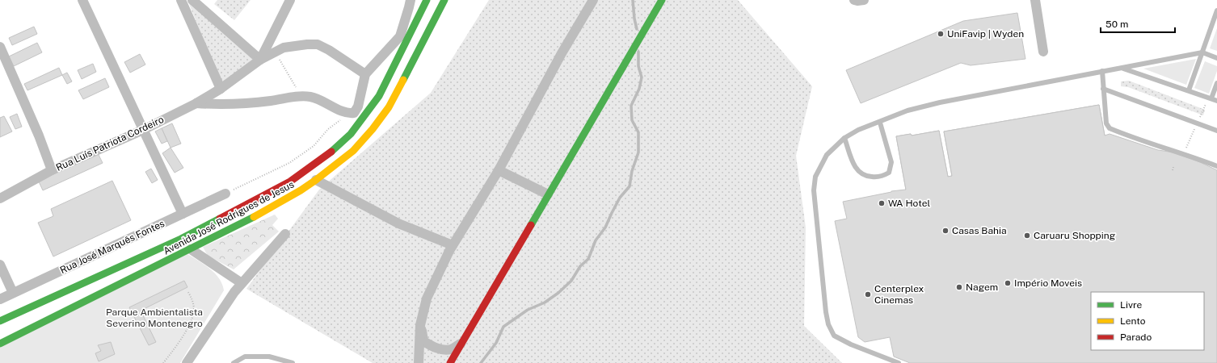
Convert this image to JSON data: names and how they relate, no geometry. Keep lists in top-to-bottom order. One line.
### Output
{"streets":{"main road":["Avenida José Rodrigues de Jesus"],"street":["Rua Luís Patriota Cordeiro","Rua José Marquês Fontes"]},"parks":["Parque Ambientalista Severino Montenegro"],"places":["UniFavip | Wyden","WA Hotel","Casas Bahia","Caruaru Shopping","Império Moveis","Nagem","Centerplex Cinemas"],"legend":["Livre","Lento","Parado"],"scale_bar":"50 m"}
